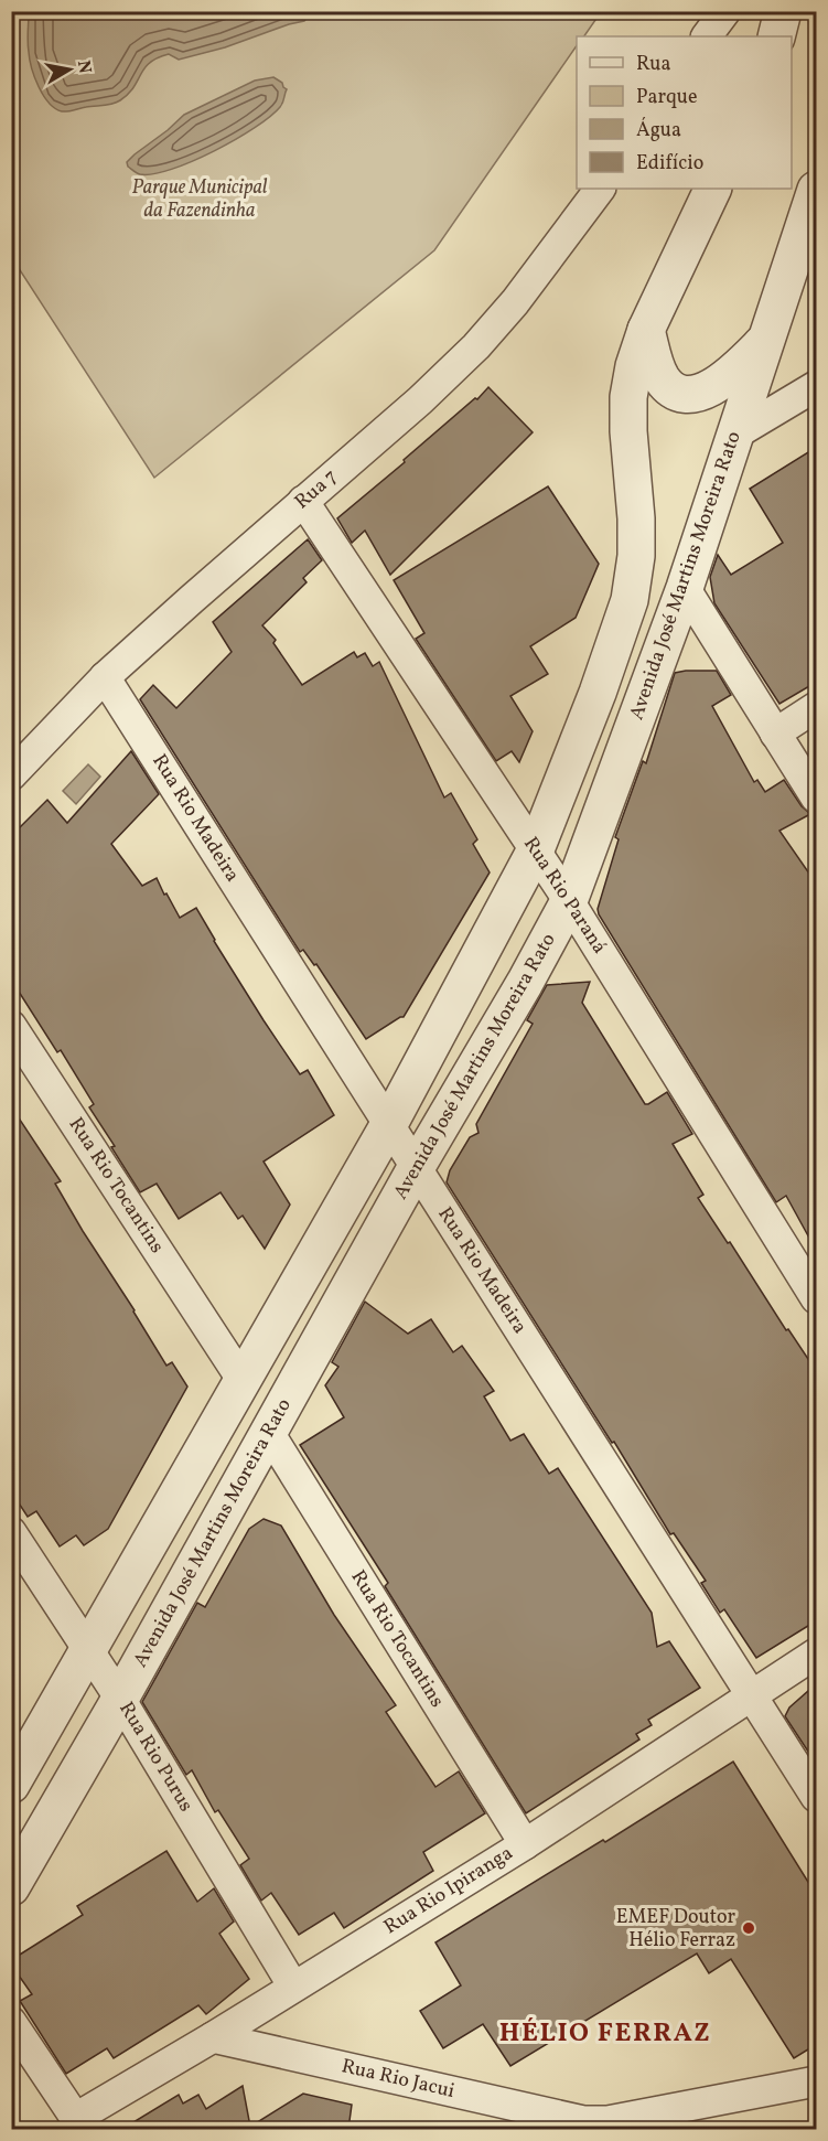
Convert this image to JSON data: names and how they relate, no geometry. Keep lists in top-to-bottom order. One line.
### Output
{"streets":{"street":["Rua 7","Avenida José Martins Moreira Rato","Rua Rio Madeira","Rua Rio Paraná","Rua Rio Tocantins","Rua Rio Purus","Rua Rio Ipiranga","Rua Rio Jacui"]},"crossings":[["Rua 7","Rua Rio Madeira"],["Rua 7","Rua Rio Paraná"],["Avenida José Martins Moreira Rato","Rua Rio Madeira"],["Avenida José Martins Moreira Rato","Rua Rio Paraná"],["Avenida José Martins Moreira Rato","Rua Rio Tocantins"],["Avenida José Martins Moreira Rato","Rua Rio Purus"],["Rua Rio Madeira","Rua Rio Ipiranga"],["Rua Rio Tocantins","Rua Rio Ipiranga"],["Rua Rio Purus","Rua Rio Ipiranga"],["Rua Rio Ipiranga","Rua Rio Jacui"]],"districts":["HÉLIO FERRAZ"],"parks":["Parque Municipal da Fazendinha"],"places":["EMEF Doutor Hélio Ferraz"],"legend":["Rua","Parque","Água","Edifício"],"north":"right"}
